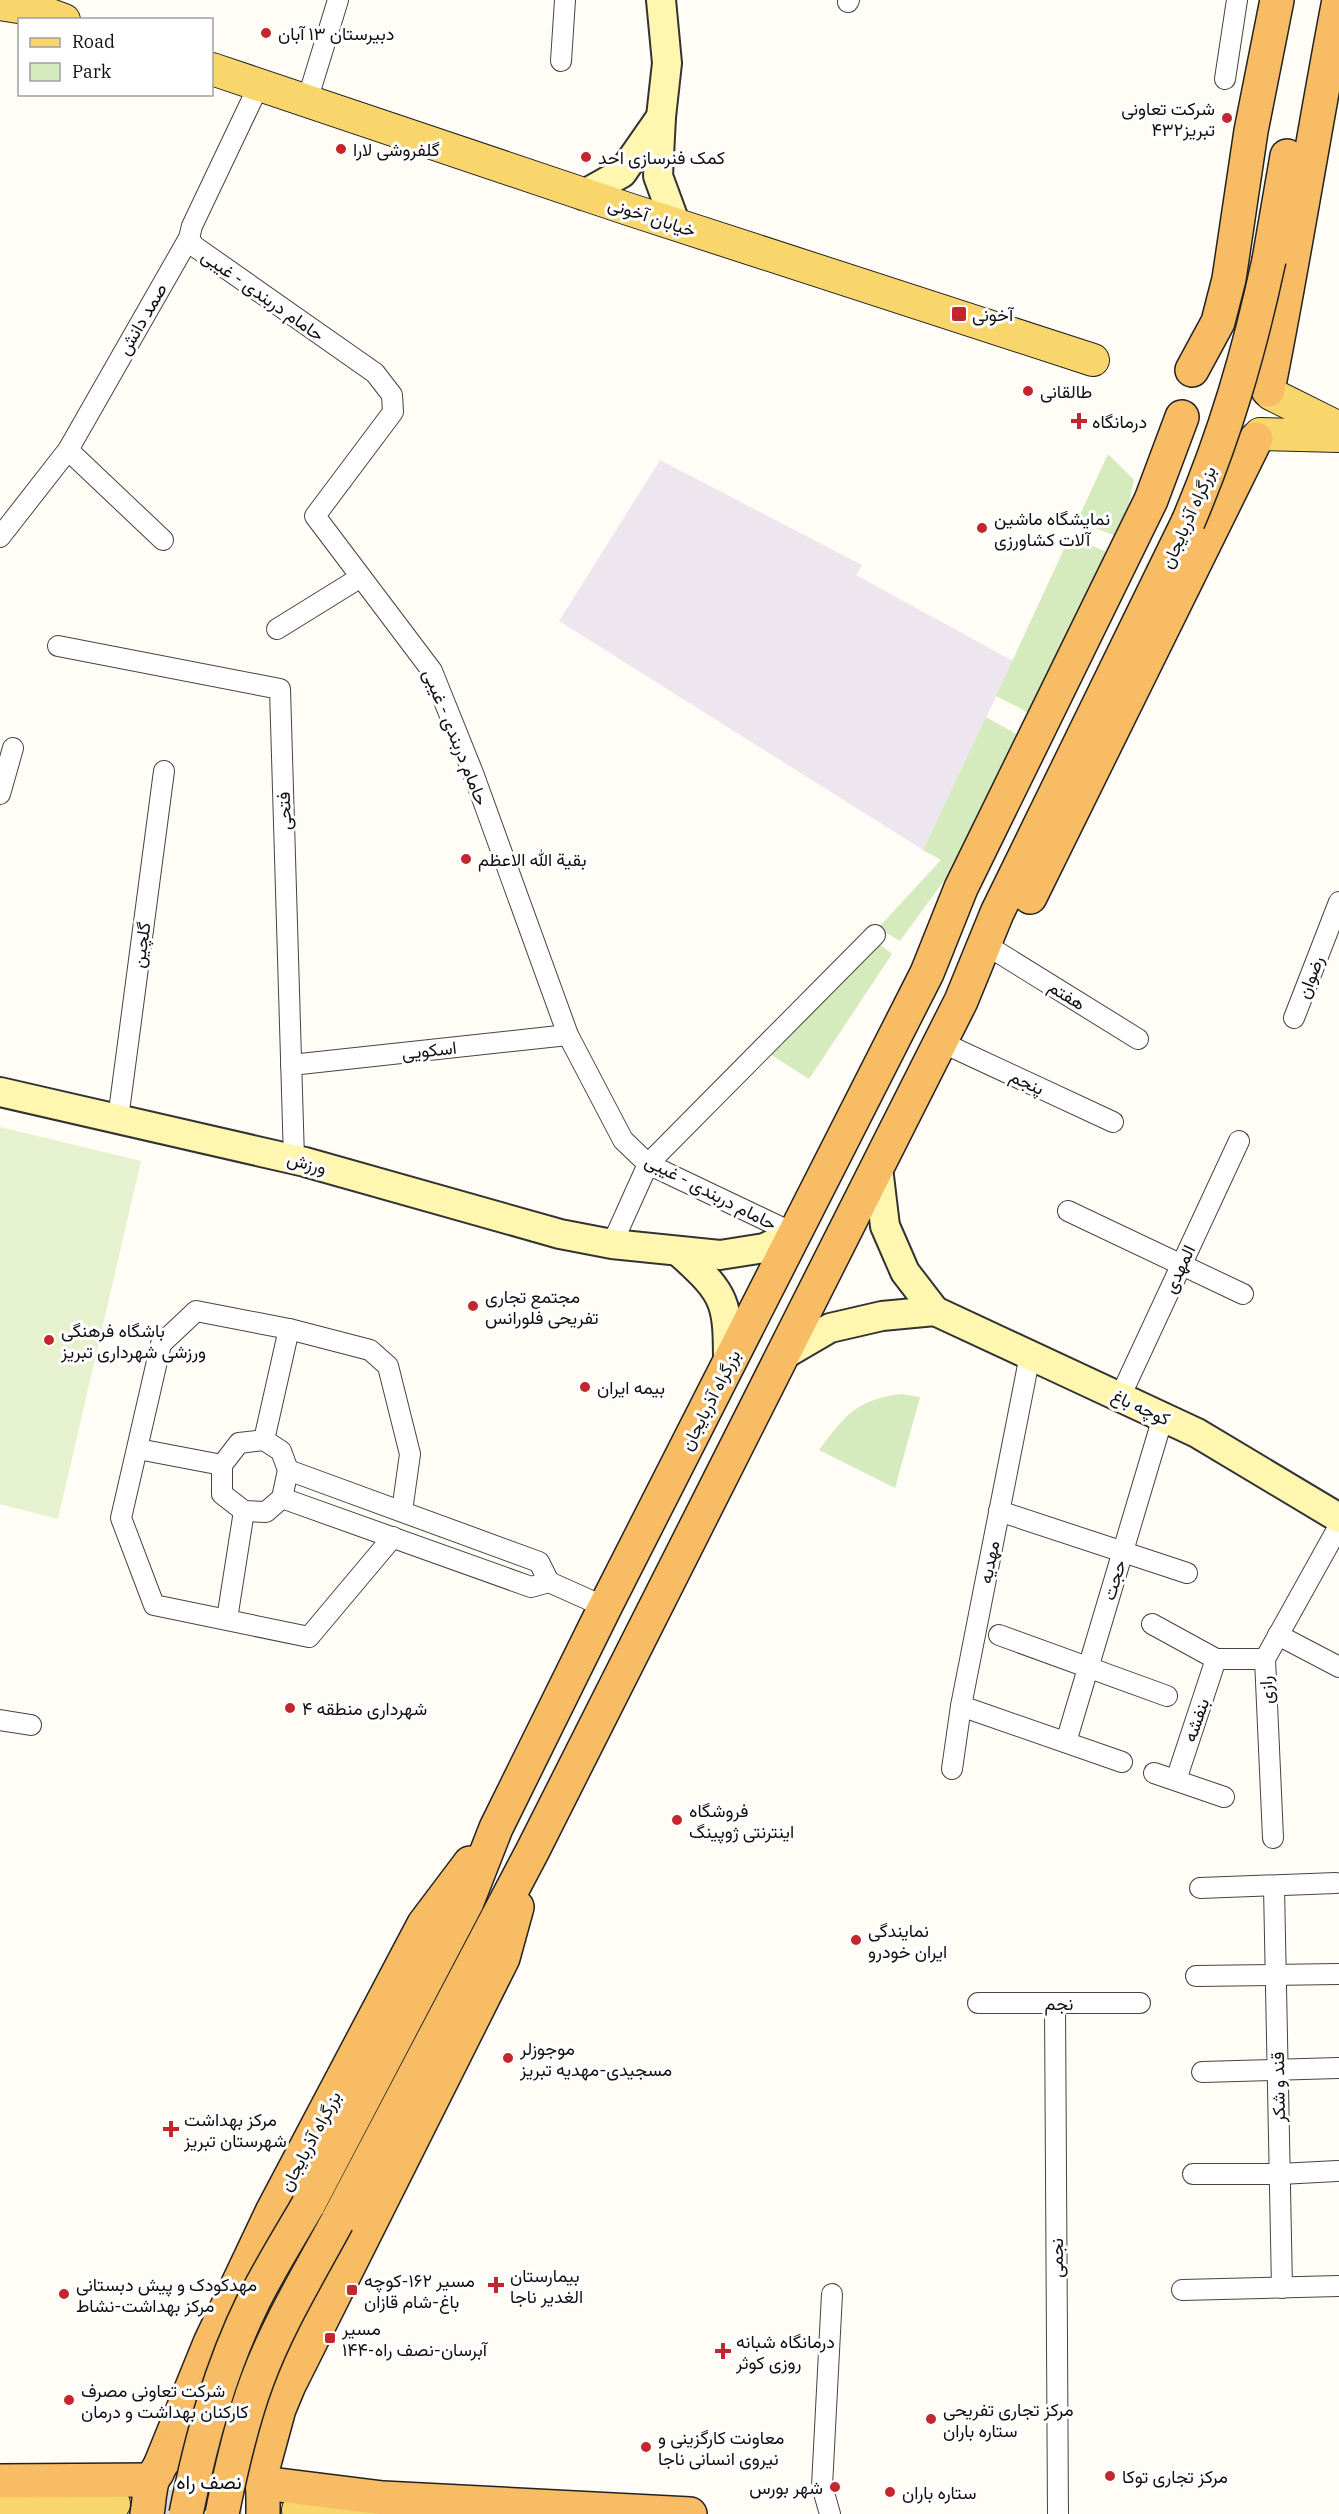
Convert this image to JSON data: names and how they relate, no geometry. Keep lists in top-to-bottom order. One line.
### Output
{"streets":{"highway":["بزرگراه آذربایجان"],"main road":["خیابان آخونی","ورزش","کوچه باغ"],"street":["حامام دربندی - غیبی","صمد دانش","فتحی","گلچین","رضوان","هفتم","اسکویی","پنجم","المهدی","مهدیه","حجت","رازی","بنفشه","نجم","قند و شکر","نجمی"]},"crossings":[["خیابان آخونی","صمد دانش"],["حامام دربندی - غیبی","صمد دانش"],["حامام دربندی - غیبی","بزرگراه آذربایجان"],["حامام دربندی - غیبی","اسکویی"],["حامام دربندی - غیبی","ورزش"],["بزرگراه آذربایجان","هفتم"],["بزرگراه آذربایجان","پنجم"],["بزرگراه آذربایجان","ورزش"],["فتحی","اسکویی"],["فتحی","ورزش"],["گلچین","ورزش"],["المهدی","کوچه باغ"],["کوچه باغ","مهدیه"],["کوچه باغ","حجت"],["نجم","نجمی"]],"districts":["نصف راه"],"places":{"other":["دبیرستان ۱۳ آبان","شرکت تعاونی ۴۳۲تبریز","گلفروشی لارا","کمک فنرسازی احد","طالقانی","نمایشگاه ماشین آلات کشاورزی","بقیة الله الاعظم","مجتمع تجاری تفریحی فلورانس","باشگاه فرهنگی ورزشی شهرداری تبریز","بیمه ایران","شهرداری منطقه ۴","فروشگاه اینترنتی ژوپینگ","نمایندگی ایران خودرو","موجوزلر مسجیدی-مهدیه تبریز","مهدکودک و پیش دبستانی مرکز بهداشت-نشاط","شرکت تعاونی مصرف کارکنان بهداشت و درمان","مرکز تجاری تفریحی ستاره باران","معاونت کارگزینی و نیروی انسانی ناجا","مرکز تجاری توکا","شهر بورس","ستاره باران"],"transit":["آخونی","مسیر ۱۶۲-کوچه باغ-شام قازان","مسیر ۱۴۴-آبرسان-نصف راه"],"health":["درمانگاه","مرکز بهداشت شهرستان تبریز","بیمارستان الغدیر ناجا","درمانگاه شبانه روزی کوثر"]},"legend":["Road","Park"]}
